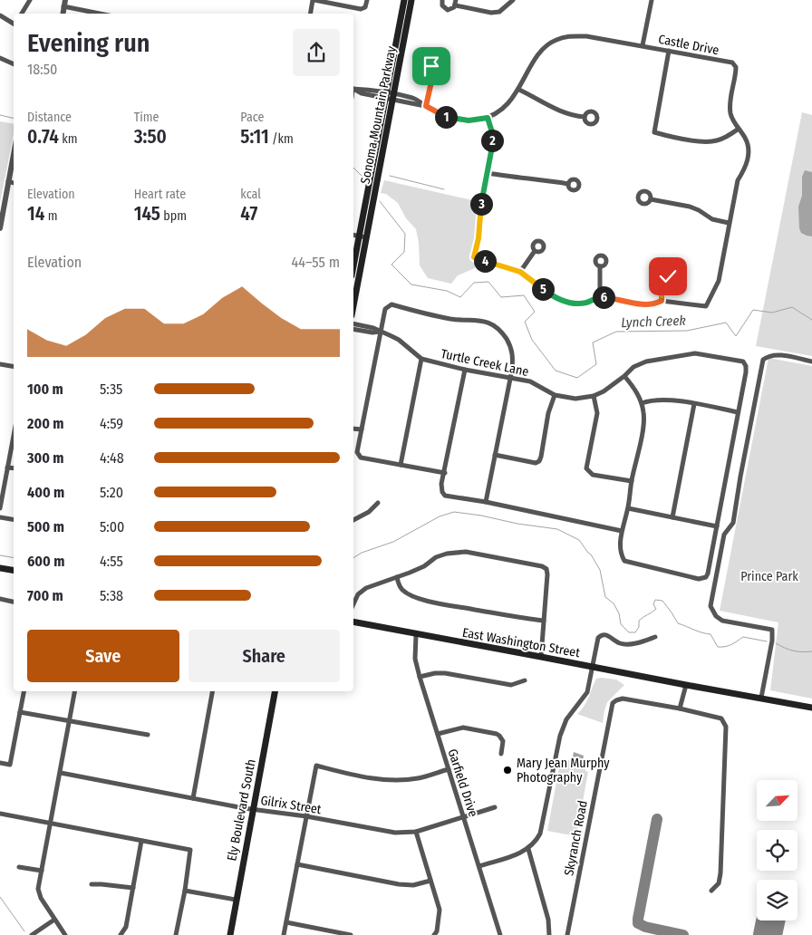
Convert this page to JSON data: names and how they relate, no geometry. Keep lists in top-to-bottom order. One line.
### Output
{"streets":{"main road":["Sonoma Mountain Parkway","East Washington Street","Ely Boulevard South"],"street":["Castle Drive","Turtle Creek Lane","Garfield Drive","Gilrix Street","Skyranch Road"]},"crossings":[["East Washington Street","Garfield Drive"],["Garfield Drive","Gilrix Street"],["Gilrix Street","Ely Boulevard South"]],"water":["Lynch Creek"],"parks":["Prince Park"],"places":["Mary Jean Murphy Photography"],"north":"top right","page":{"heading":["Evening run","18:50"],"stats":[["Distance","0.74 km"],["Time","3:50"],["Pace","5:11 /km"],["Elevation","14 m"],["Heart rate","145 bpm"],["kcal","47"]],"pins":["1","2","3","4","5","6"],"chart":["Elevation","44–55 m"],"list":[{"name":"100 m","note":"5:35"},{"name":"200 m","note":"4:59"},{"name":"300 m","note":"4:48"},{"name":"400 m","note":"5:20"},{"name":"500 m","note":"5:00"},{"name":"600 m","note":"4:55"},{"name":"700 m","note":"5:38"}],"buttons":["Save","Share"]}}
